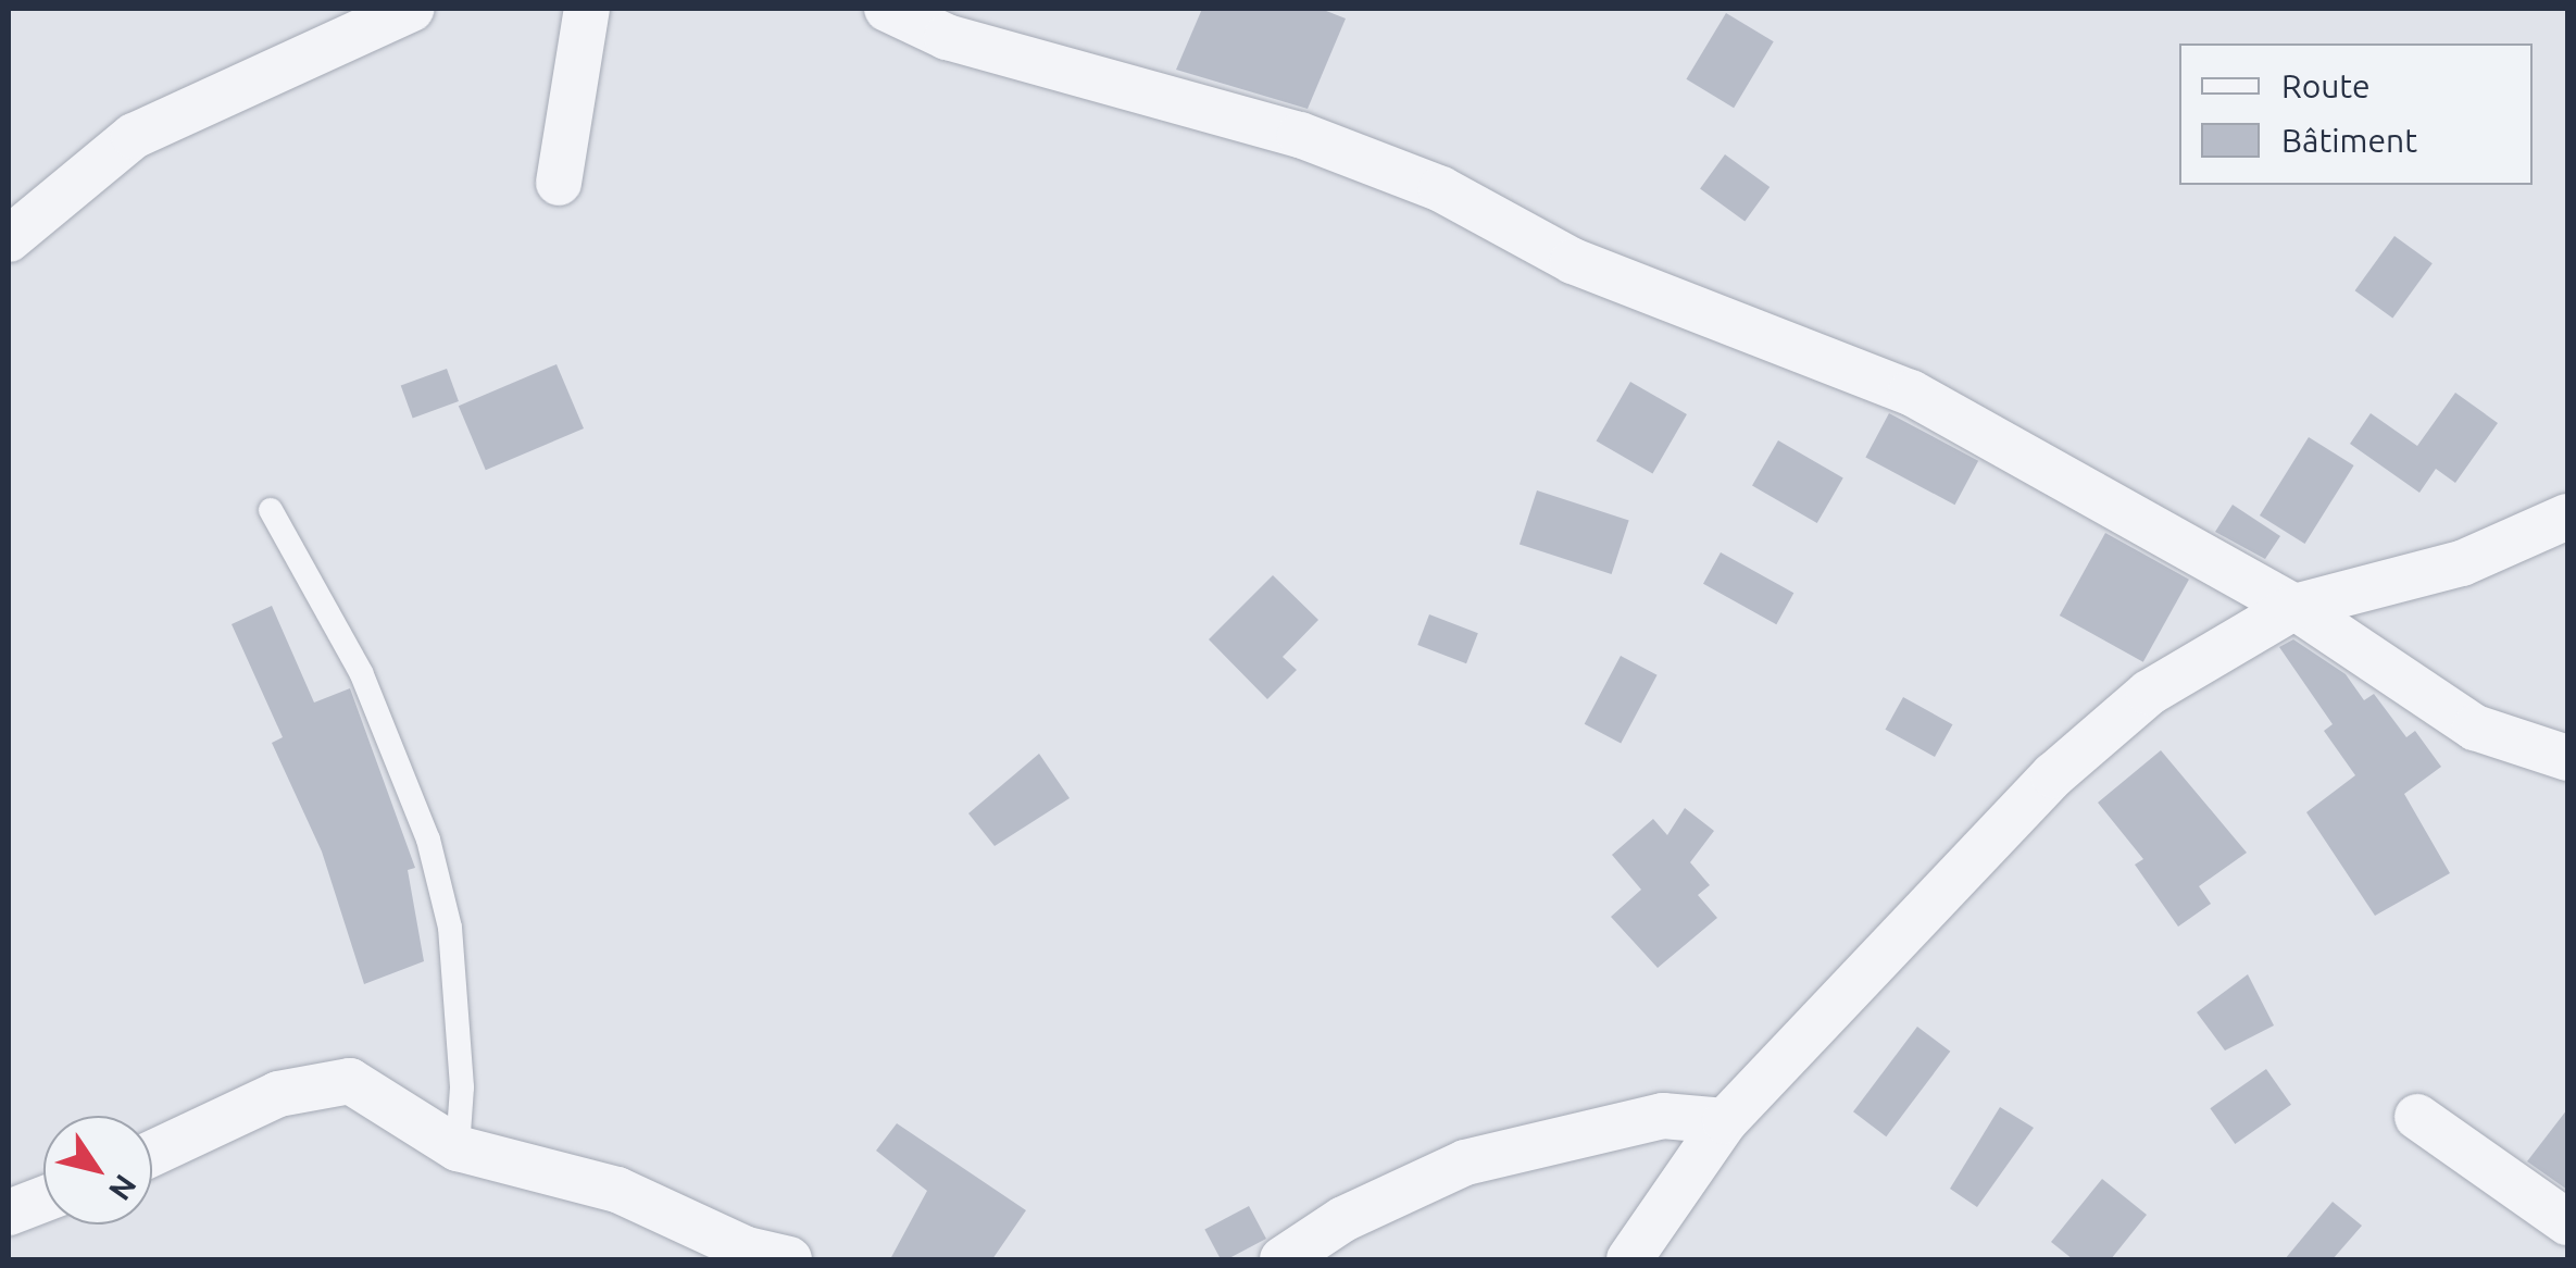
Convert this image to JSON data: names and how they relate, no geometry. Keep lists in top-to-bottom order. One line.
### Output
{"legend":["Route","Bâtiment"],"north":"bottom right"}
